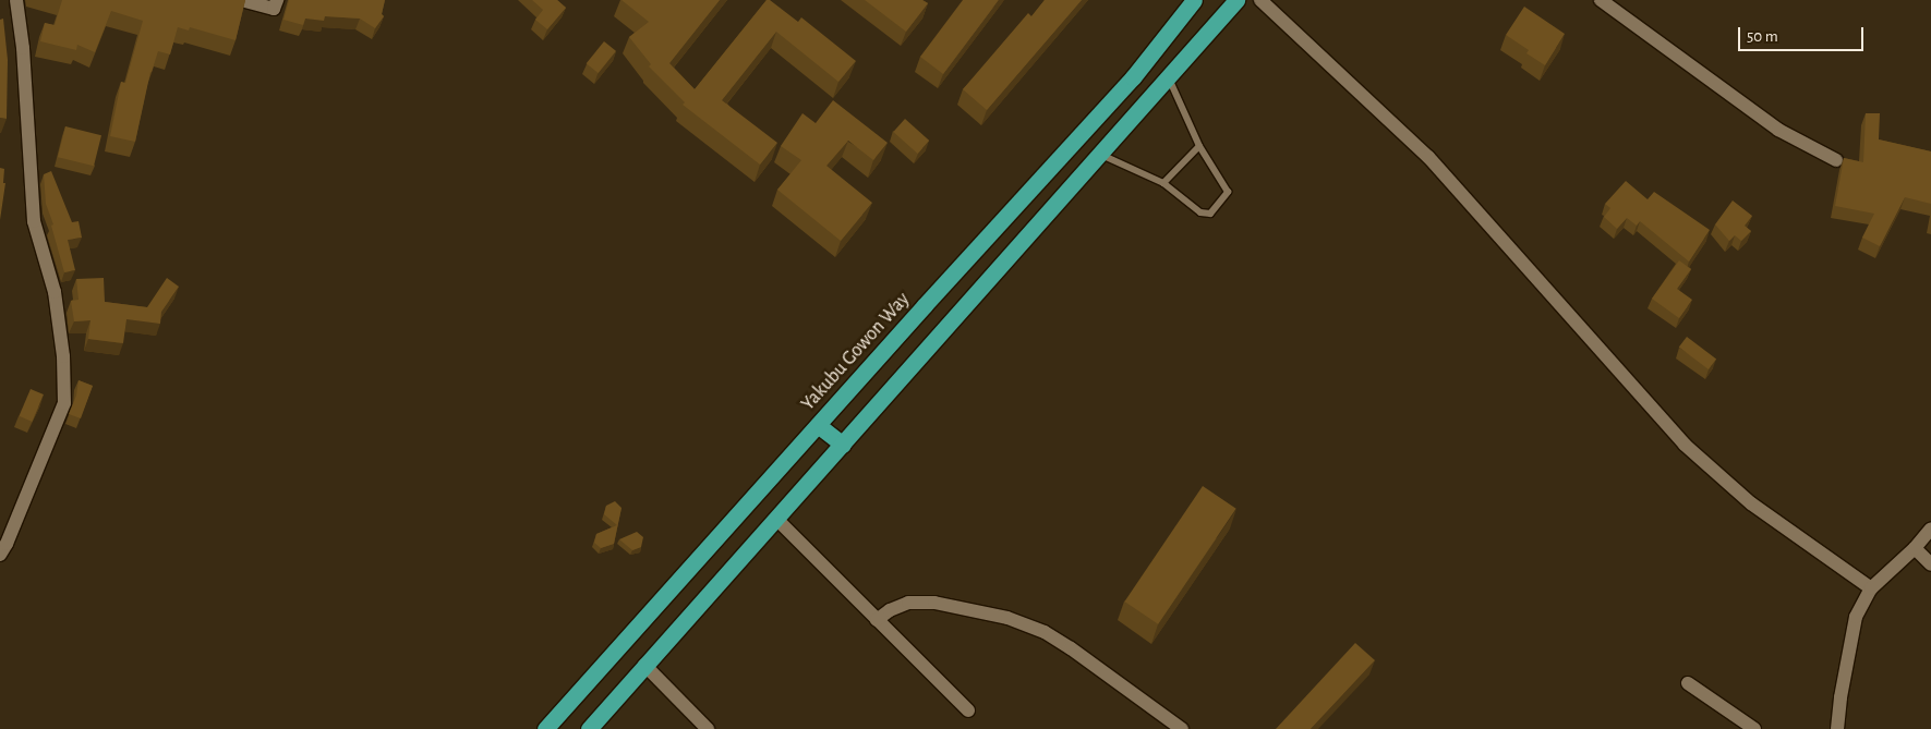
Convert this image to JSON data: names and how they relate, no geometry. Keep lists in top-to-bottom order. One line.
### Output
{"streets":{"highway":["Yakubu Gowon Way"]},"scale_bar":"50 m"}
